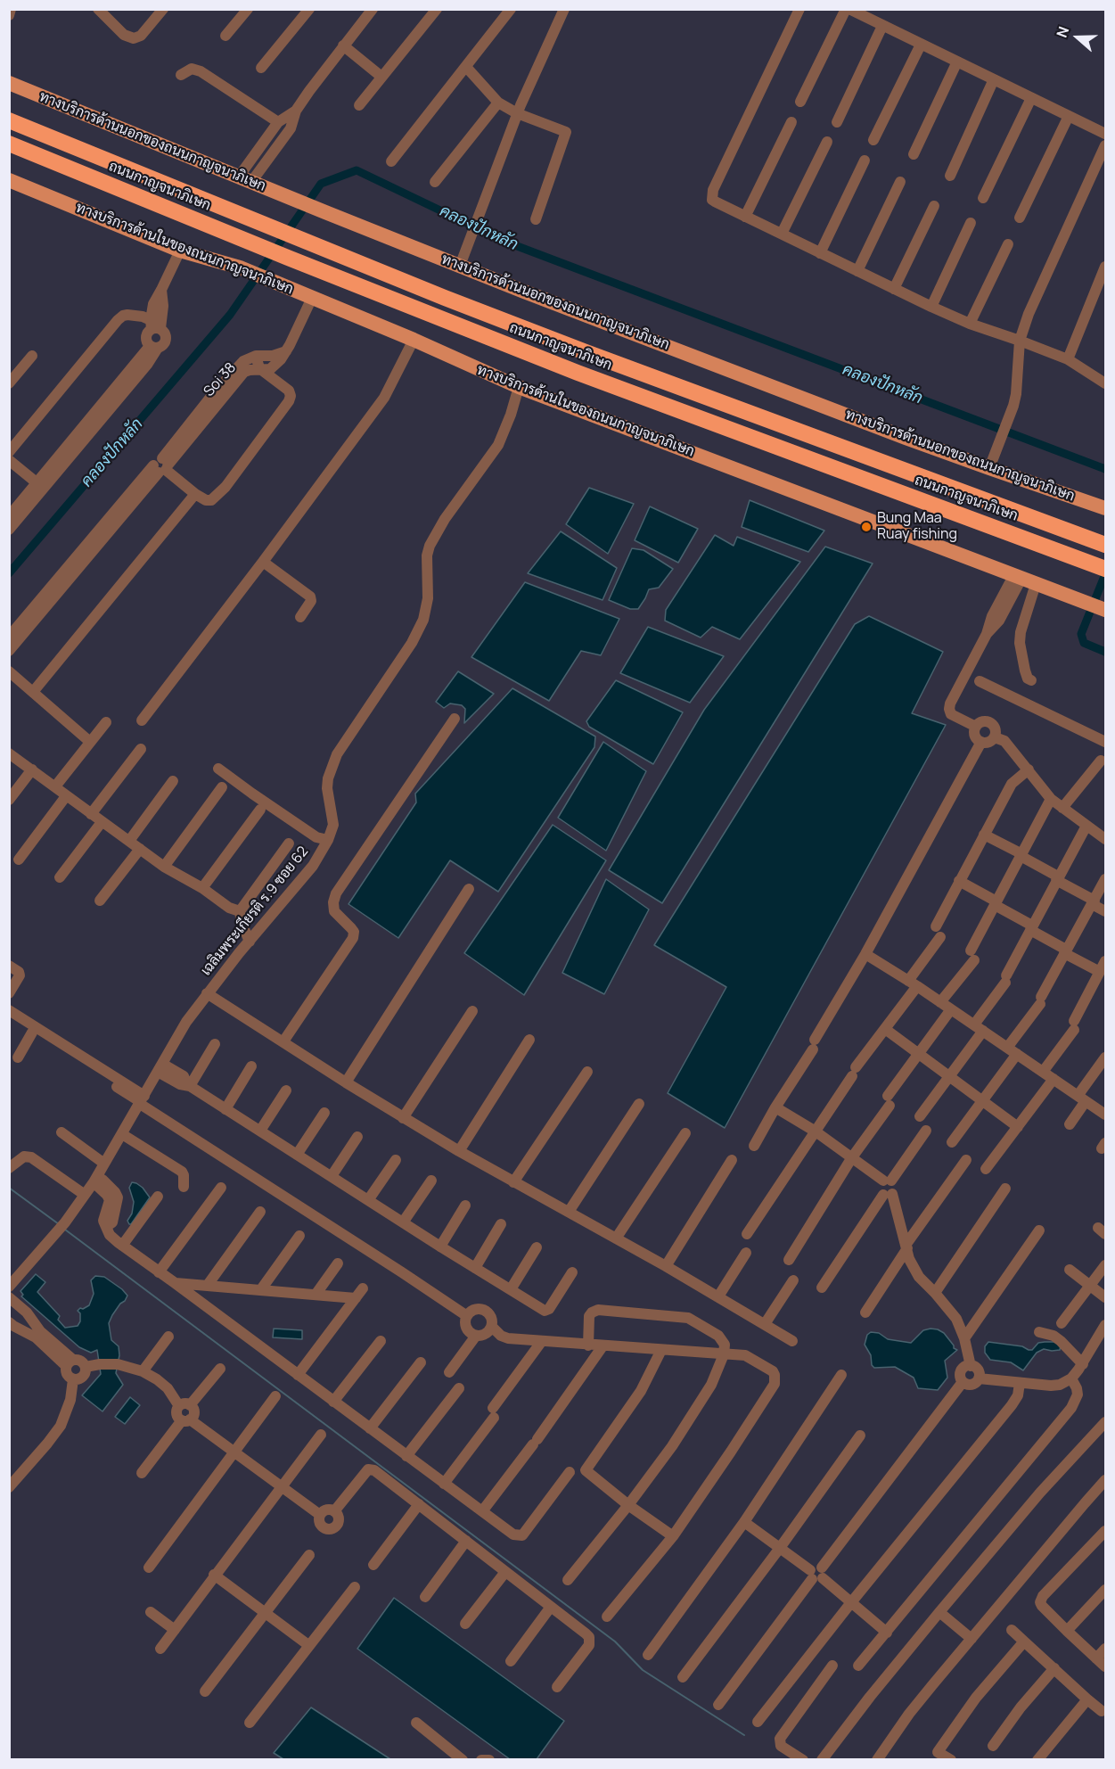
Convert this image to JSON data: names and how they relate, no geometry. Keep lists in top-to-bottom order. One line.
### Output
{"streets":{"highway":["ถนนกาญจนาภิเษก"],"main road":["ทางบริการด้านนอกของถนนกาญจนาภิเษก","ทางบริการด้านในของถนนกาญจนาภิเษก"],"street":["Soi 38","เฉลิมพระเกียรติ ร.9 ซอย 62"]},"crossings":[["ทางบริการด้านในของถนนกาญจนาภิเษก","Soi 38"],["ทางบริการด้านในของถนนกาญจนาภิเษก","เฉลิมพระเกียรติ ร.9 ซอย 62"]],"water":["คลองปักหลัก"],"places":["Bung Maa Ruay fishing"],"north":"left"}
